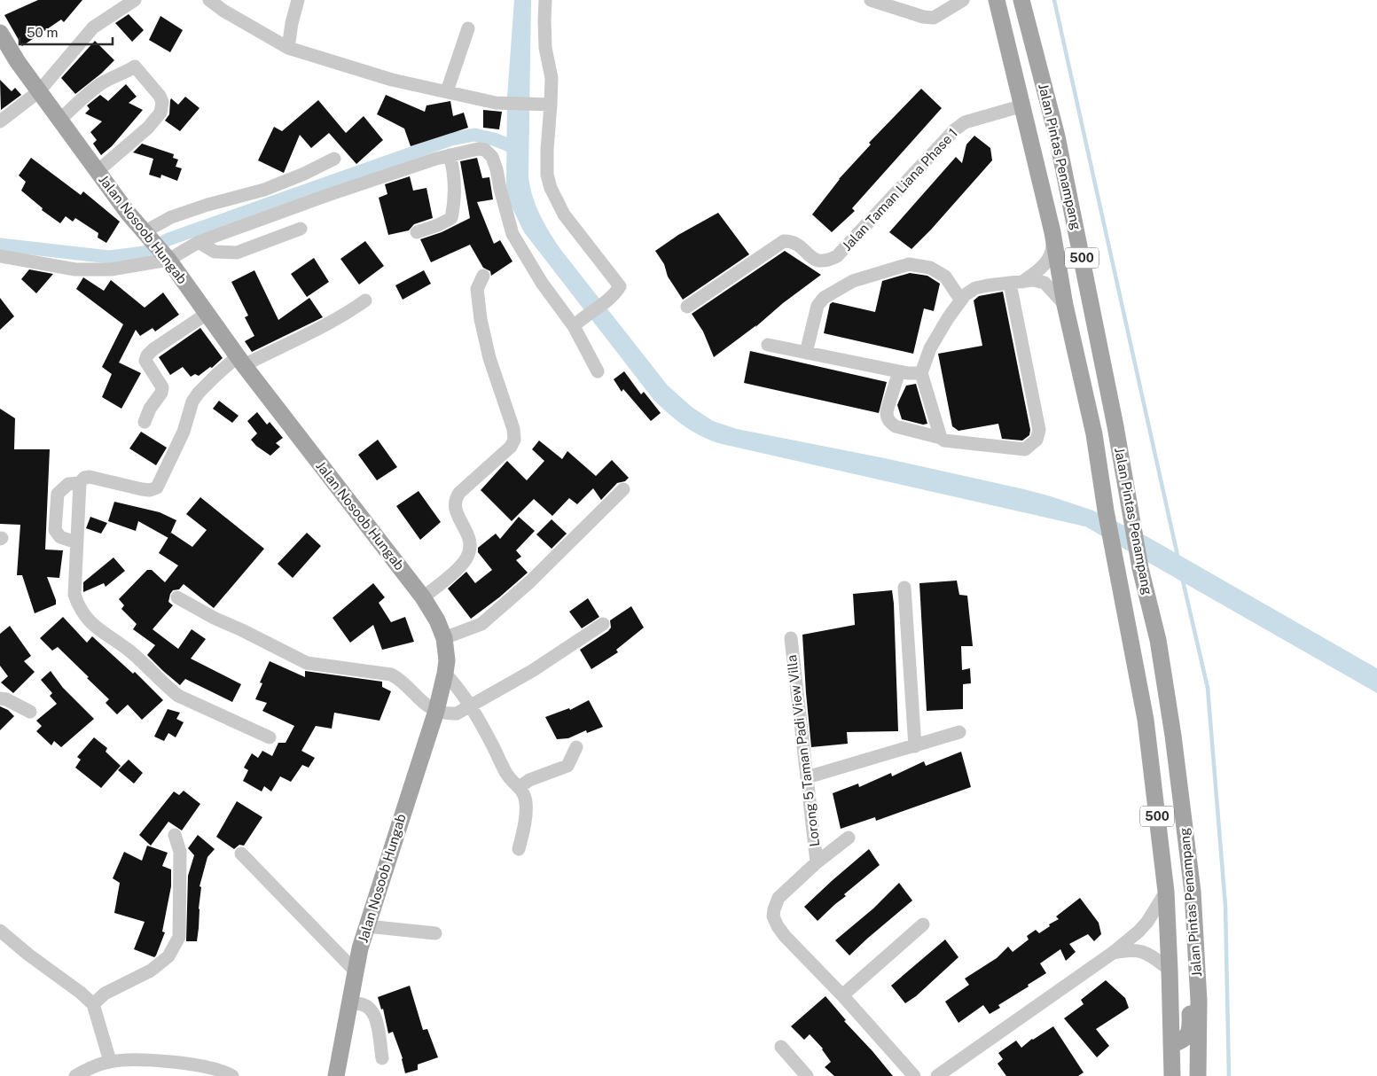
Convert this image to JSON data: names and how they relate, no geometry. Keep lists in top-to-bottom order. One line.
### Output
{"streets":{"main road":["Jalan Pintas Penampang","Jalan Nosoob Hungab","500"],"street":["Jalan Taman Liana Phase 1","Lorong 5 Taman Padi View Villa"]},"crossings":[["Jalan Pintas Penampang","Jalan Taman Liana Phase 1"]],"scale_bar":"50 m"}
